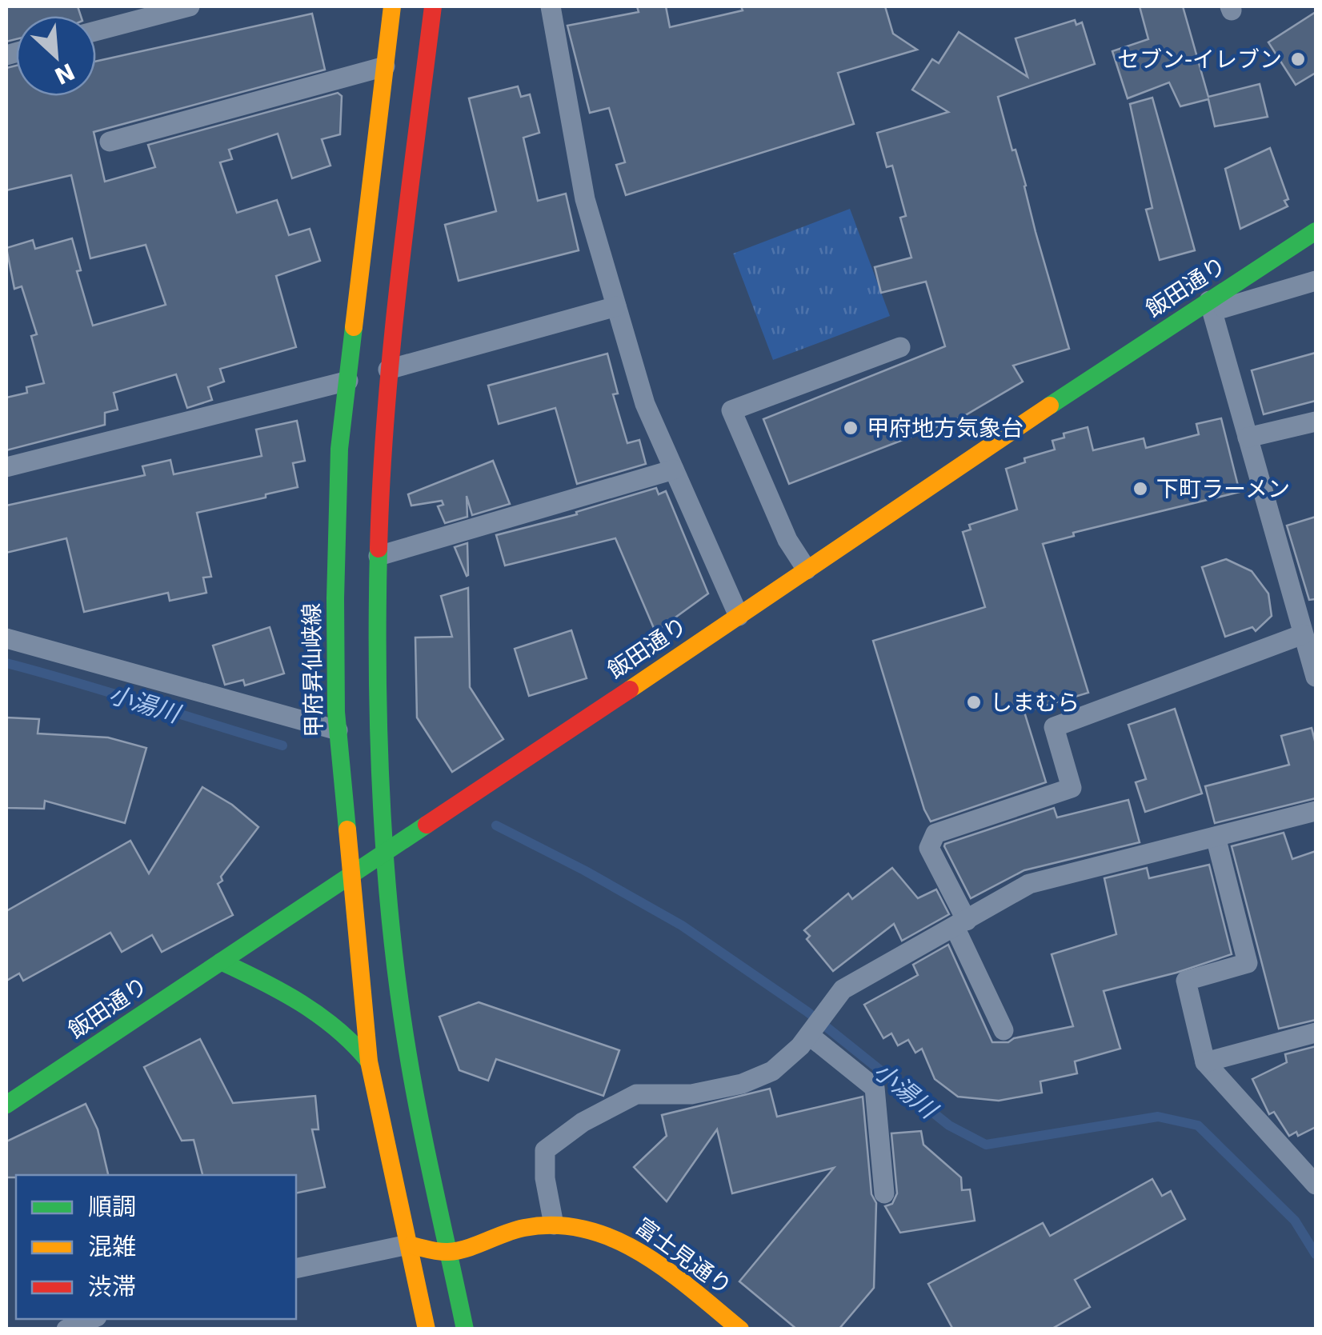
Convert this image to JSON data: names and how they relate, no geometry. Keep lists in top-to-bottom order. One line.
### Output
{"streets":{"main road":["飯田通り","甲府昇仙峡線","富士見通り"]},"crossings":[["飯田通り","甲府昇仙峡線"],["甲府昇仙峡線","富士見通り"]],"water":["小湯川"],"places":["セブン-イレブン","甲府地方気象台","下町ラーメン","しまむら"],"legend":["順調","混雑","渋滞"],"north":"bottom right"}
